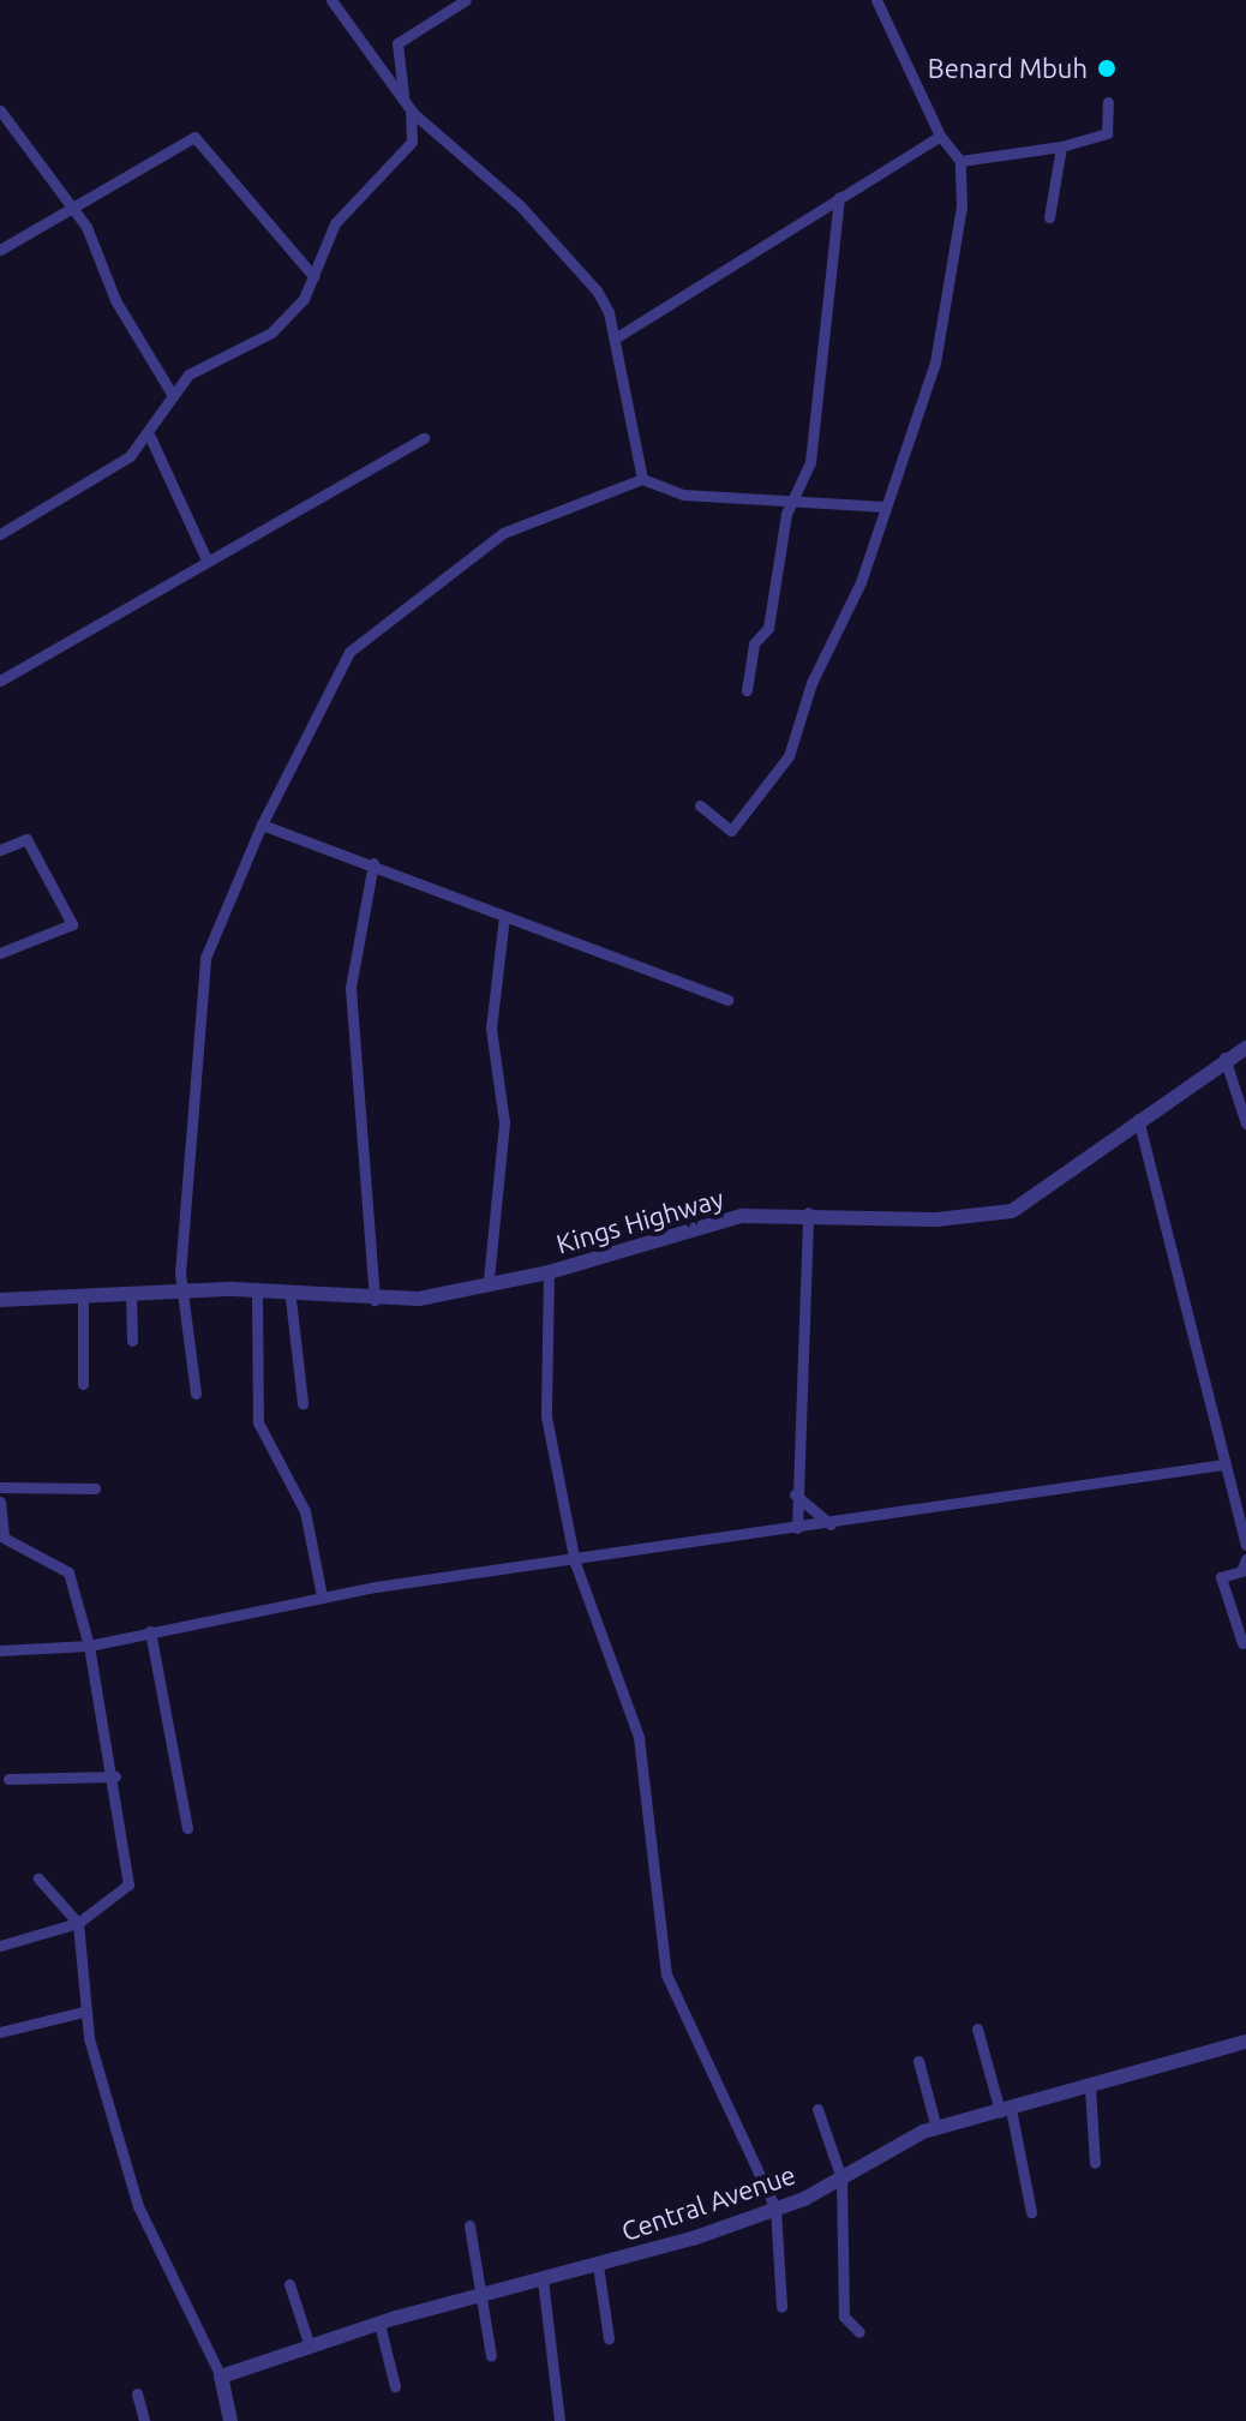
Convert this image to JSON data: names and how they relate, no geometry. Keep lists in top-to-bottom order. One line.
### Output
{"streets":{"street":["Kings Highway","Central Avenue"]},"places":["Benard Mbuh"]}
